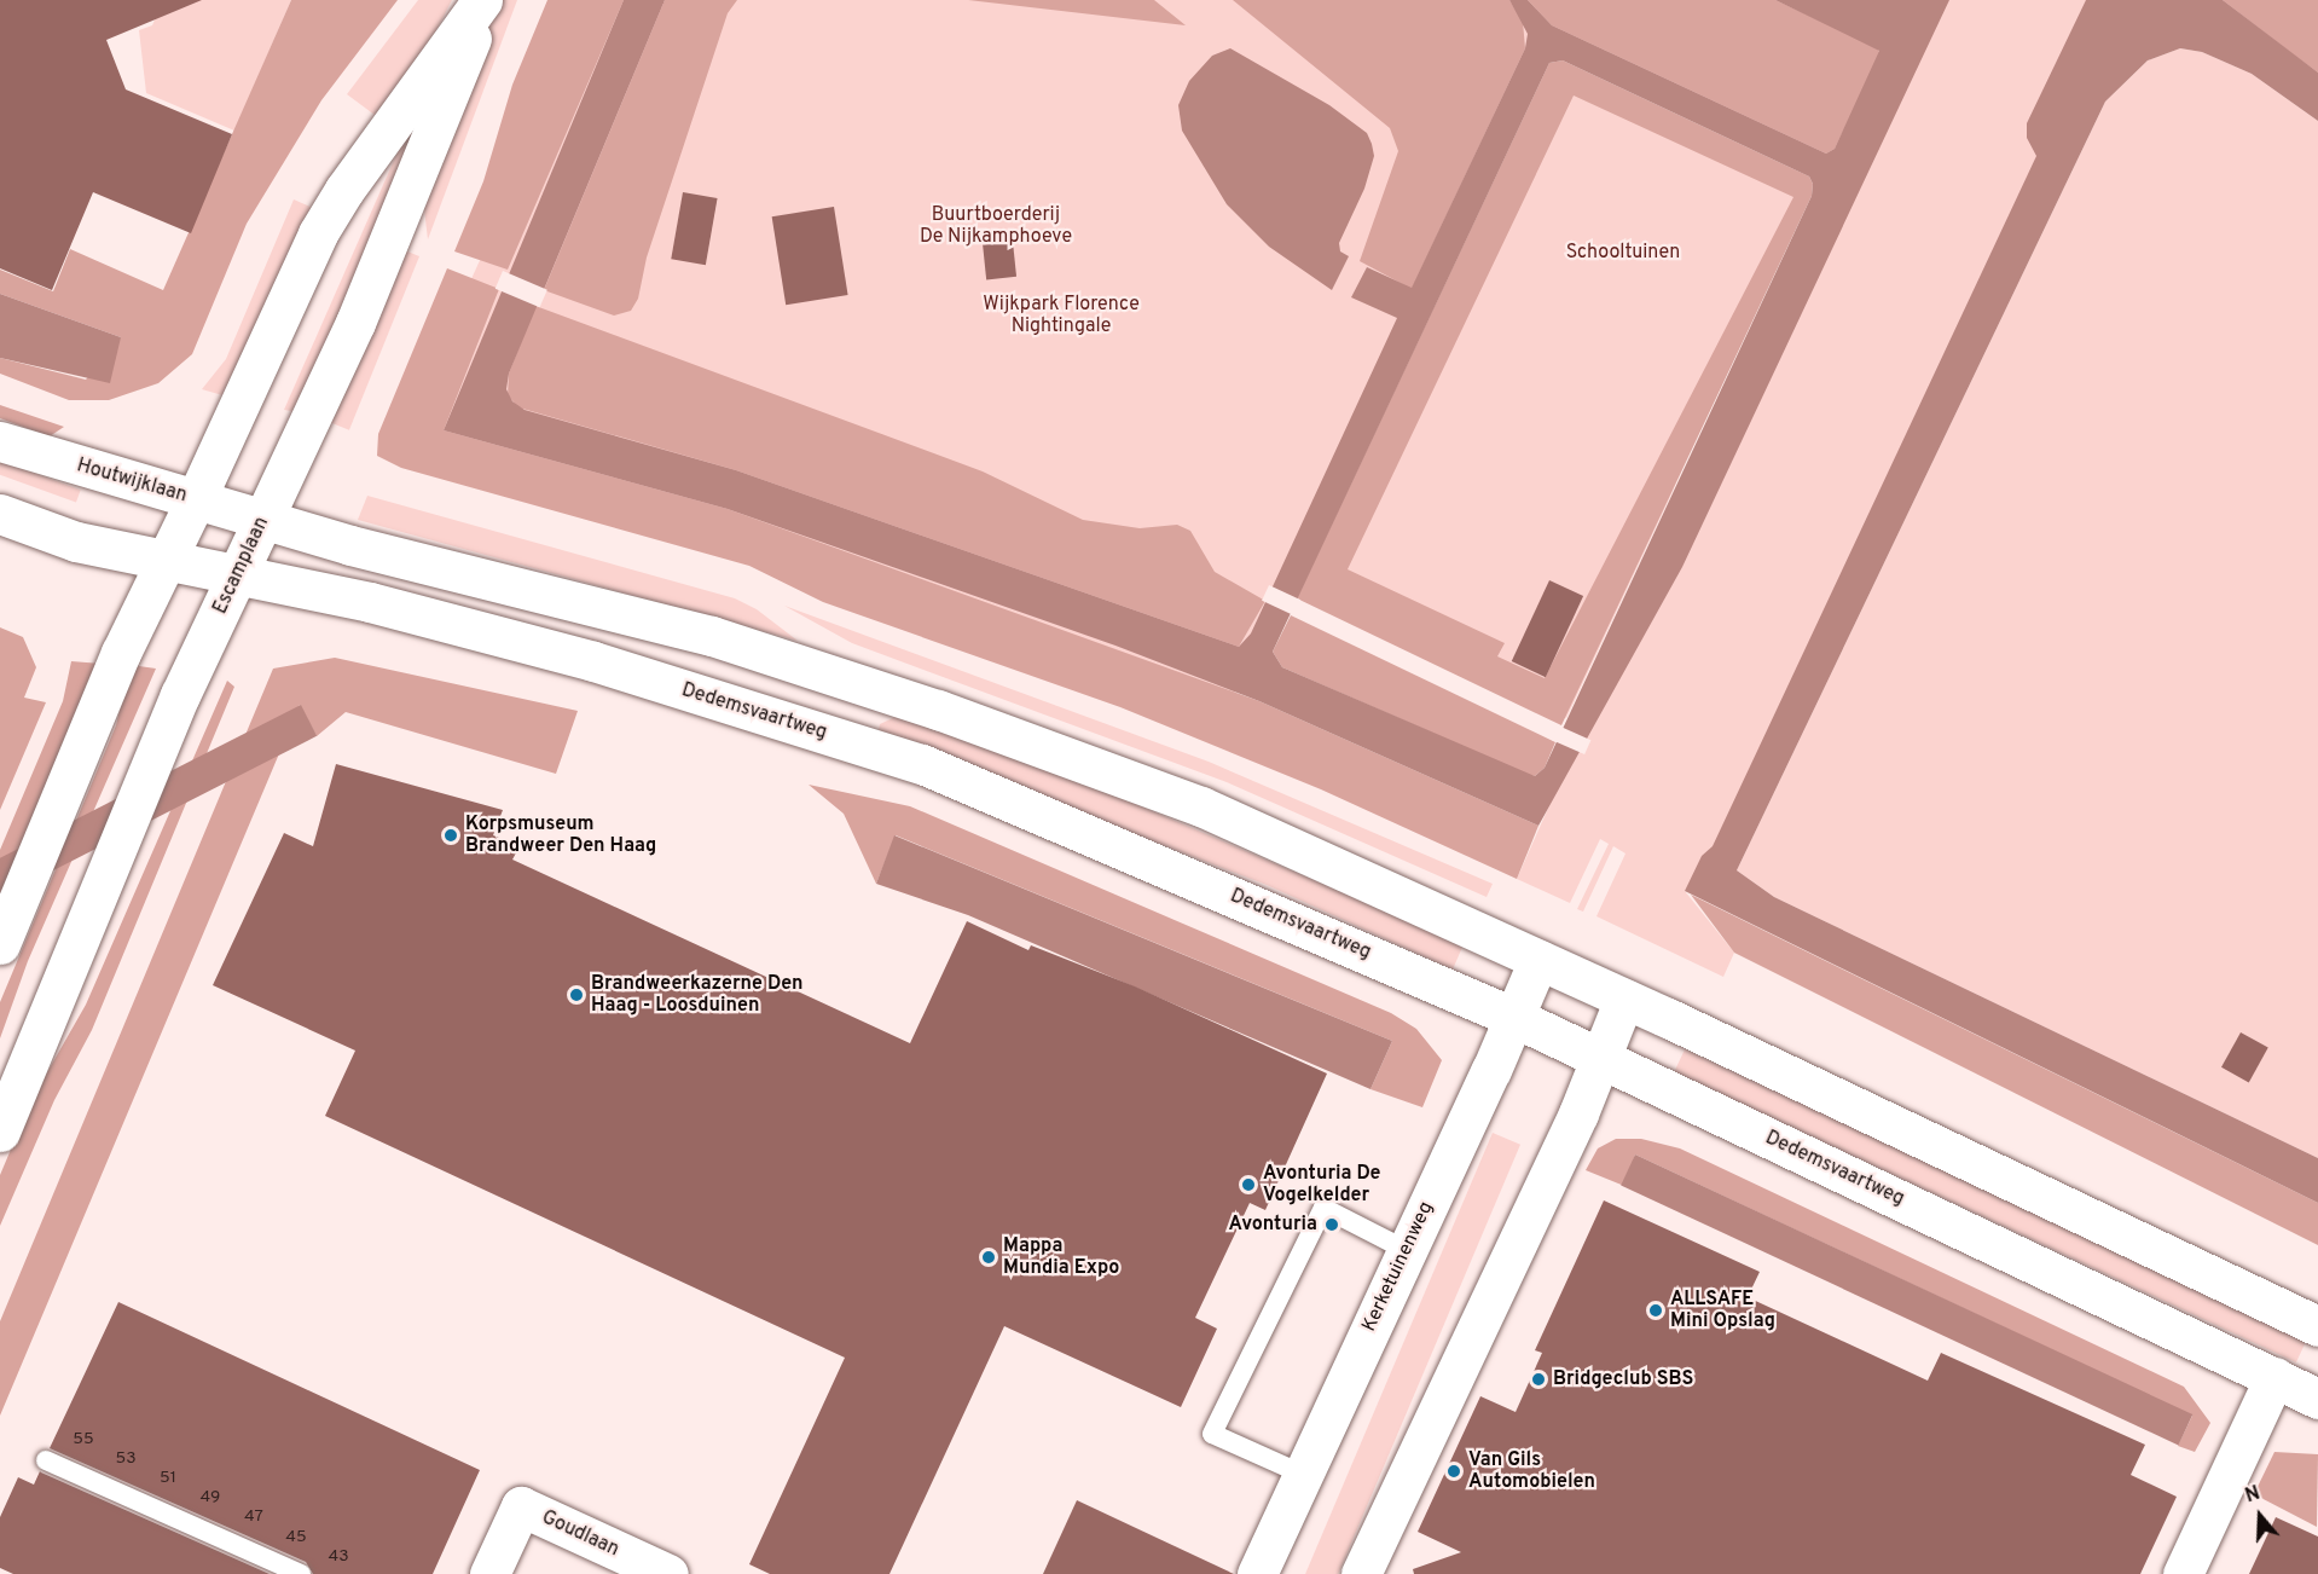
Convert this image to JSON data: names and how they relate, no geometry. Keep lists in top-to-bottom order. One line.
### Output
{"streets":{"main road":["Houtwijklaan","Escamplaan","Dedemsvaartweg","Kerketuinenweg","Goudlaan"]},"crossings":[["Houtwijklaan","Escamplaan"],["Escamplaan","Dedemsvaartweg"],["Dedemsvaartweg","Kerketuinenweg"]],"parks":["Buurtboerderij De Nijkamphoeve","Schooltuinen","Wijkpark Florence Nightingale"],"places":["Korpsmuseum Brandweer Den Haag","Brandweerkazerne Den Haag - Loosduinen","Avonturia De Vogelkelder","Avonturia","Mappa Mundia Expo","ALLSAFE Mini Opslag","Bridgeclub SBS","Van Gils Automobielen"],"house_numbers":["55","53","51","49","47","45","43"],"north":"top"}
